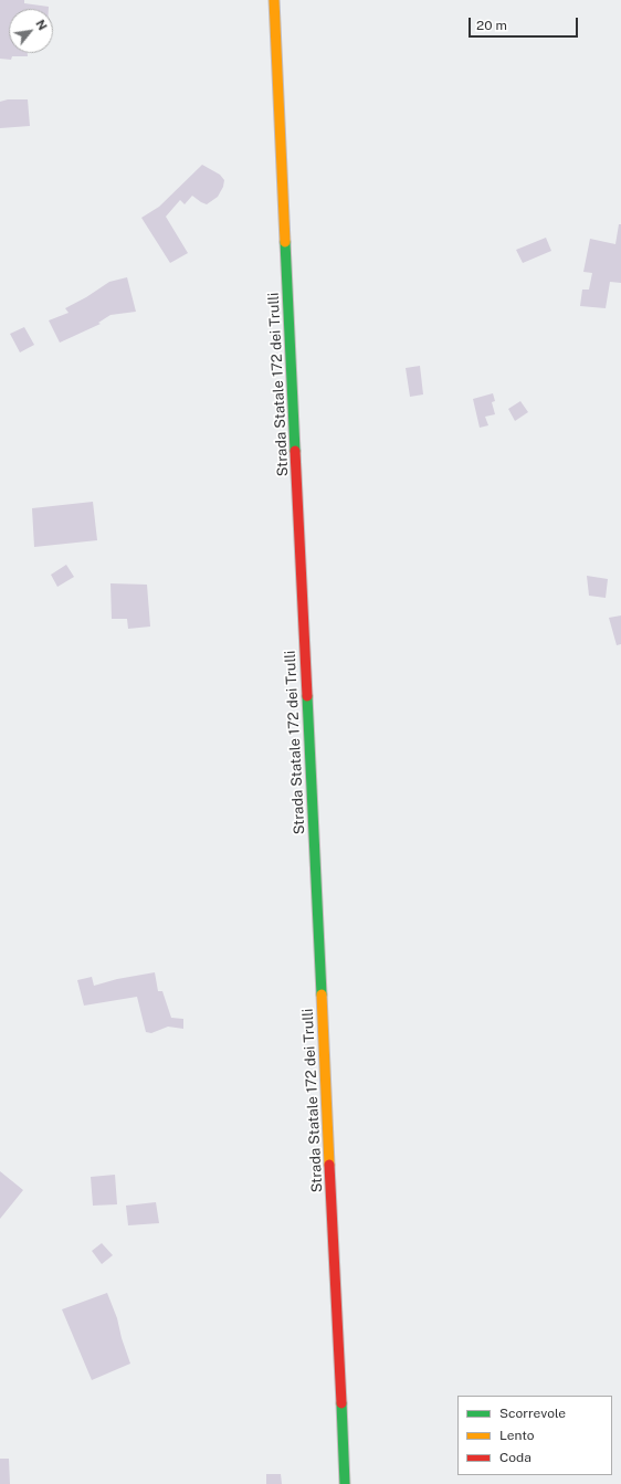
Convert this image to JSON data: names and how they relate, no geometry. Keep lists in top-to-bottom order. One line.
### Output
{"streets":{"main road":["Strada Statale 172 dei Trulli"]},"legend":["Scorrevole","Lento","Coda"],"scale_bar":"20 m","north":"top right"}
